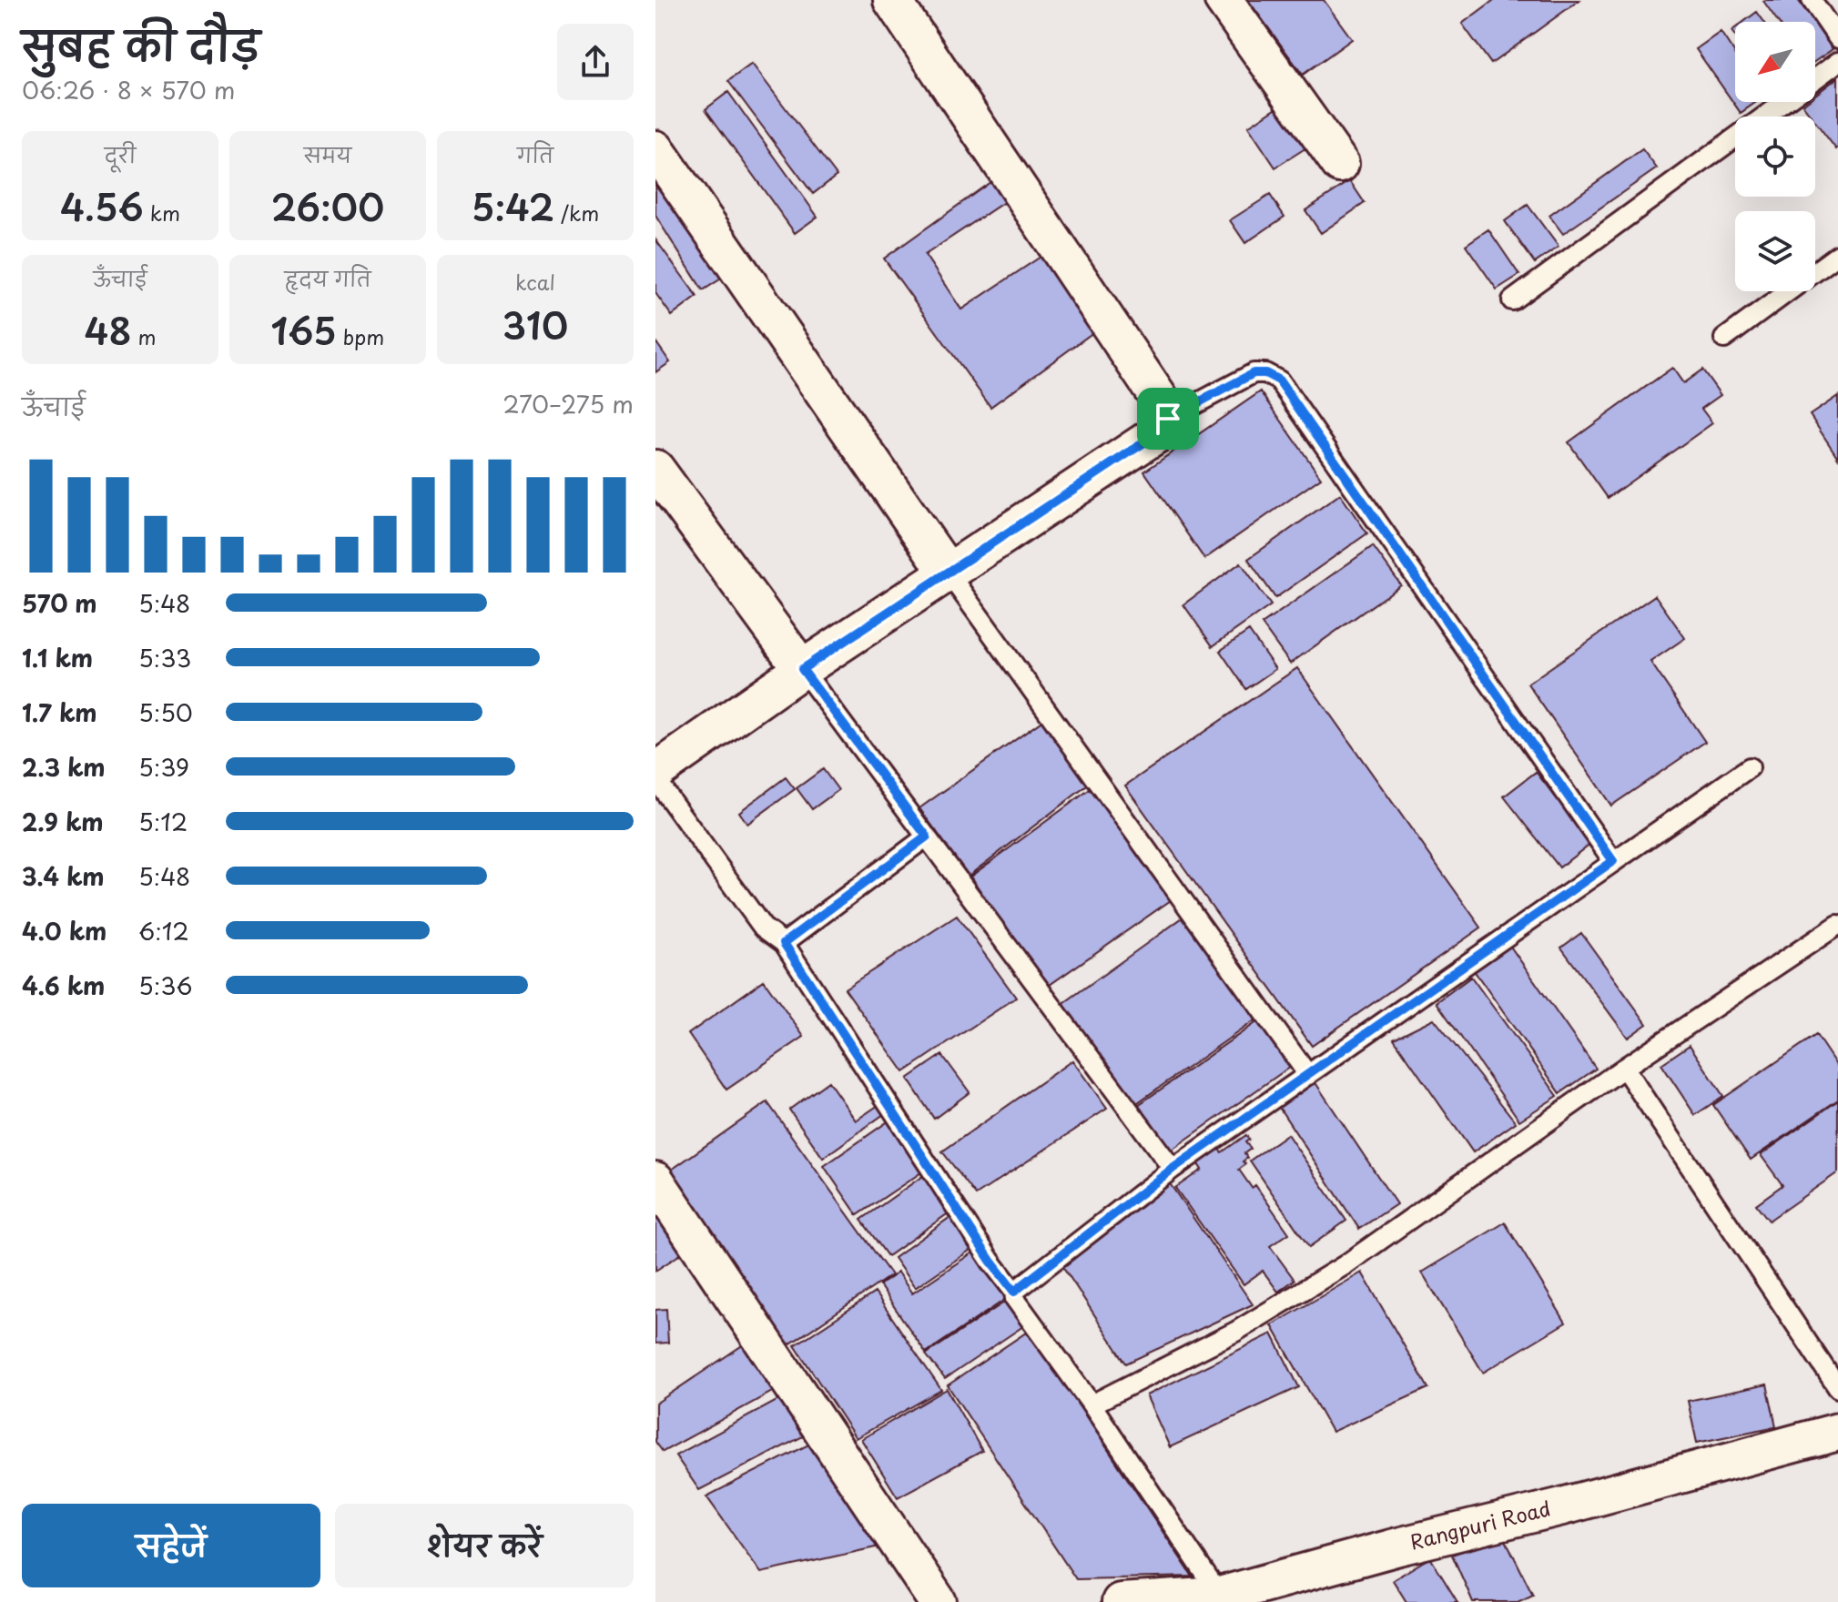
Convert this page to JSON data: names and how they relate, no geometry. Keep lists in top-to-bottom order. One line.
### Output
{"streets":{"street":["Rangpuri Road"]},"north":"bottom left","page":{"heading":["सुबह की दौड़","06:26 · 8 × 570 m"],"stats":[["दूरी","4.56 km"],["समय","26:00"],["गति","5:42 /km"],["ऊँचाई","48 m"],["हृदय गति","165 bpm"],["kcal","310"]],"chart":["ऊँचाई","270–275 m"],"list":[{"name":"570 m","note":"5:48"},{"name":"1.1 km","note":"5:33"},{"name":"1.7 km","note":"5:50"},{"name":"2.3 km","note":"5:39"},{"name":"2.9 km","note":"5:12"},{"name":"3.4 km","note":"5:48"},{"name":"4.0 km","note":"6:12"},{"name":"4.6 km","note":"5:36"}],"buttons":["सहेजें","शेयर करें"]}}
